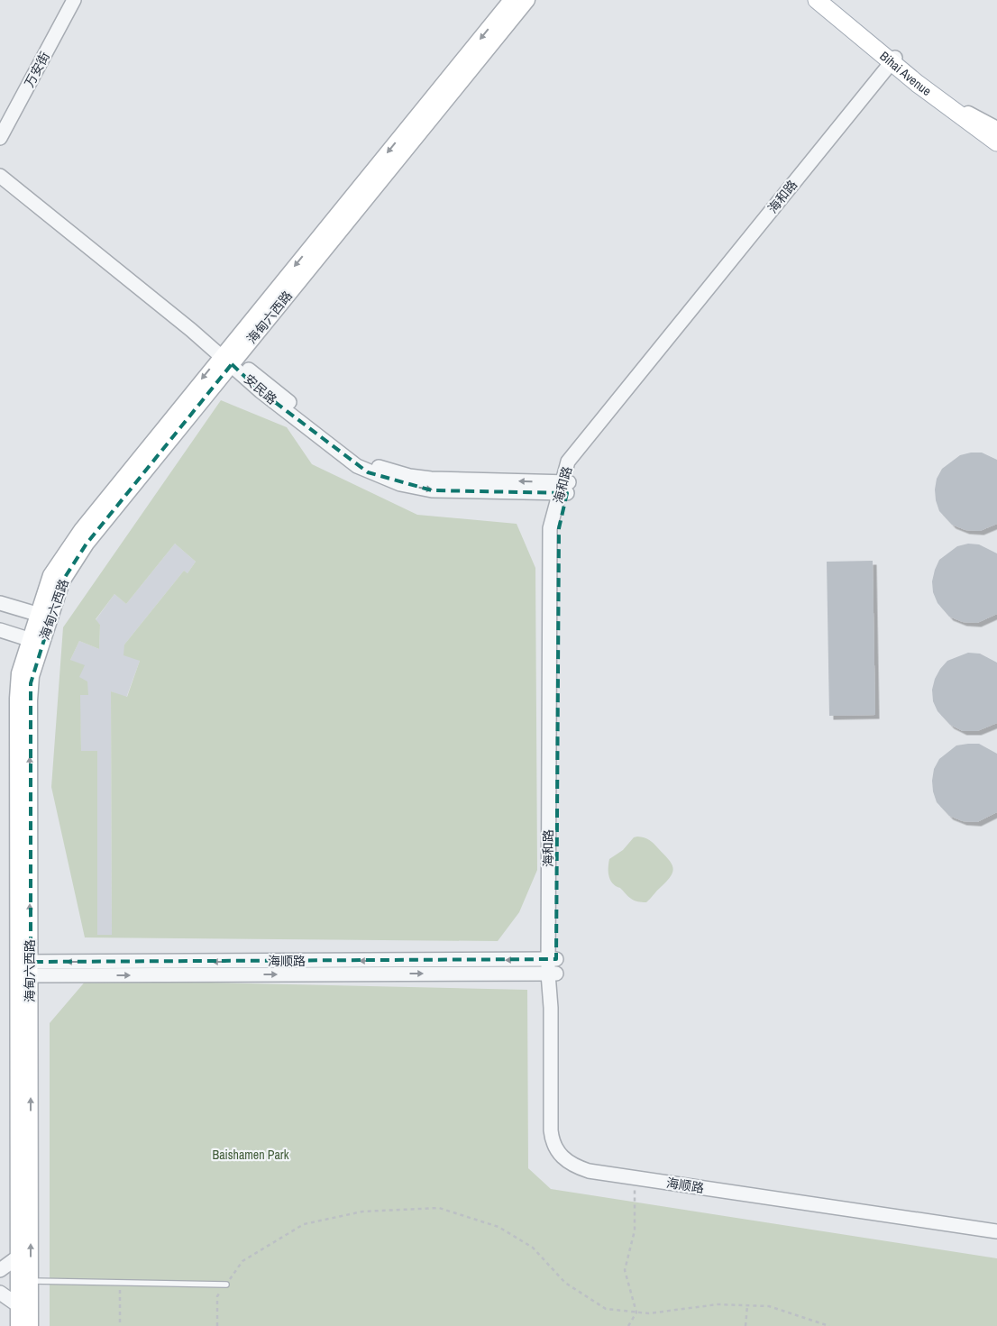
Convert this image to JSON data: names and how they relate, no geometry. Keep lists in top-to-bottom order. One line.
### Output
{"streets":{"main road":["Bihai Avenue","海甸六西路"],"street":["万安街","海和路","安民路","海顺路"]},"crossings":[["Bihai Avenue","海和路"],["海和路","安民路"],["海和路","海顺路"],["海甸六西路","安民路"],["海甸六西路","海顺路"]],"parks":["Baishamen Park"]}
